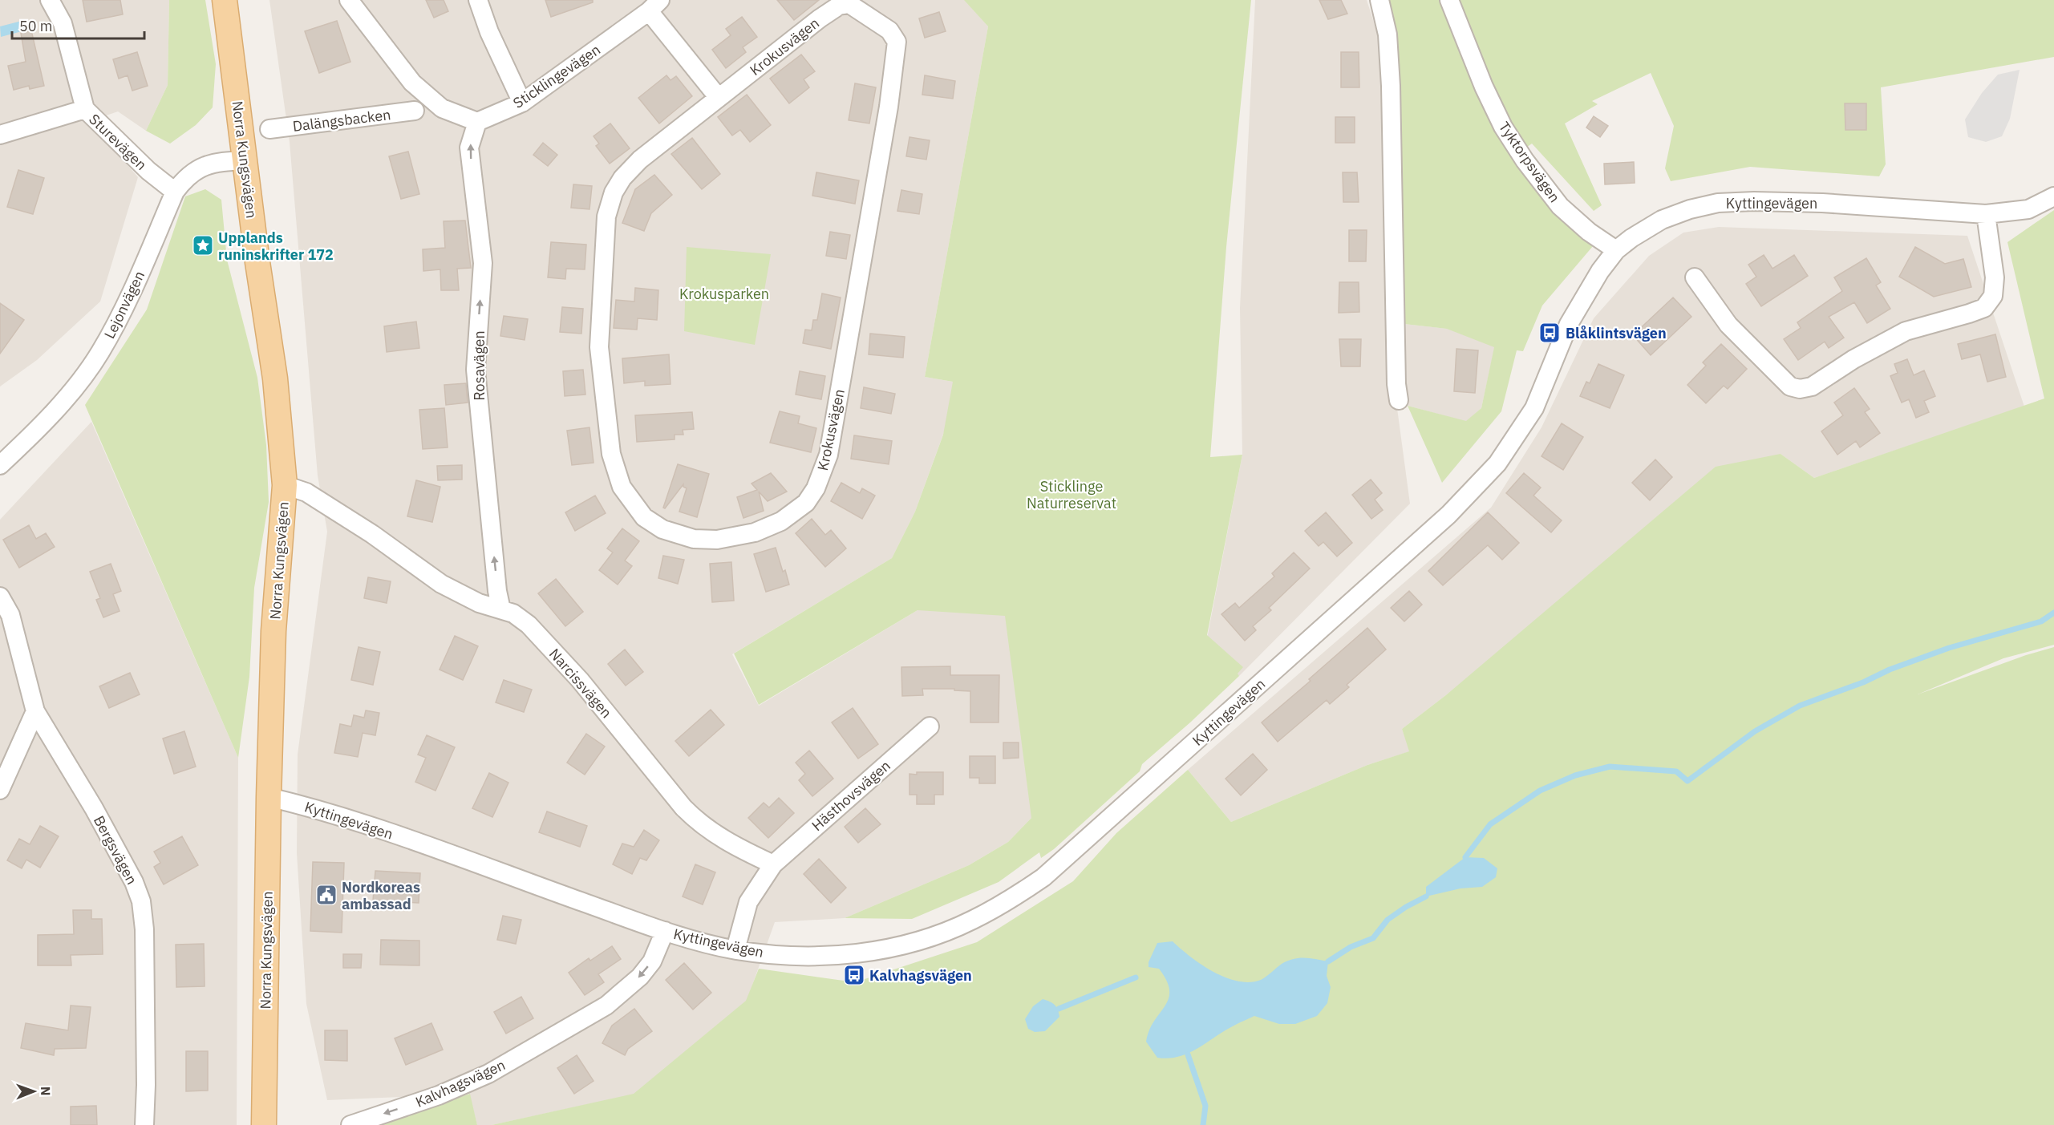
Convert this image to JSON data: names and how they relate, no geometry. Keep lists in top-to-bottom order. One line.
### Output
{"streets":{"main road":["Norra Kungsvägen"],"street":["Krokusvägen","Sticklingevägen","Dalängsbacken","Sturevägen","Tyktorpsvägen","Kyttingevägen","Lejonvägen","Rosavägen","Narcissvägen","Hästhovsvägen","Bergsvägen","Kalvhagsvägen"]},"crossings":[["Sticklingevägen","Rosavägen"],["Sturevägen","Lejonvägen"],["Norra Kungsvägen","Kyttingevägen"],["Norra Kungsvägen","Lejonvägen"],["Norra Kungsvägen","Narcissvägen"],["Tyktorpsvägen","Kyttingevägen"],["Kyttingevägen","Kalvhagsvägen"],["Rosavägen","Narcissvägen"],["Narcissvägen","Hästhovsvägen"]],"one_way":["Rosavägen","Kalvhagsvägen"],"parks":["Krokusparken","Sticklinge Naturreservat"],"places":{"place":["Upplands runinskrifter 172"],"bus stop":["Blåklintsvägen","Kalvhagsvägen"],"public building":["Nordkoreas ambassad"]},"scale_bar":"50 m","north":"right"}
